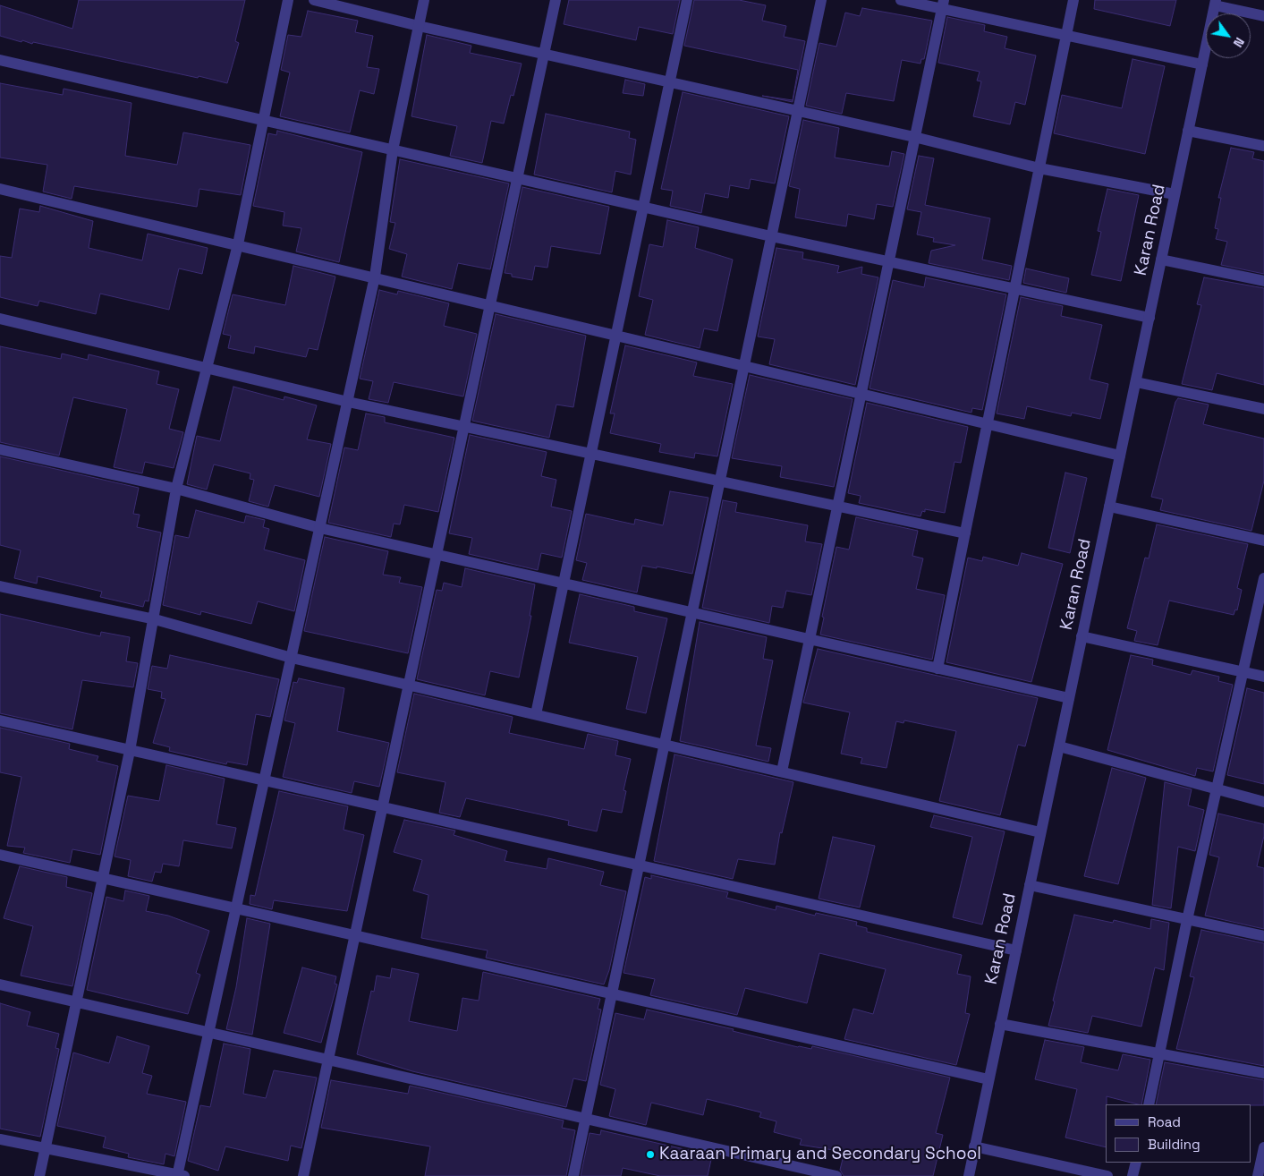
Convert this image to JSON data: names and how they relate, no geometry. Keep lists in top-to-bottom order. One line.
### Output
{"streets":{"street":["Karan Road"]},"places":["Kaaraan Primary and Secondary School"],"legend":["Road","Building"],"north":"bottom right"}
